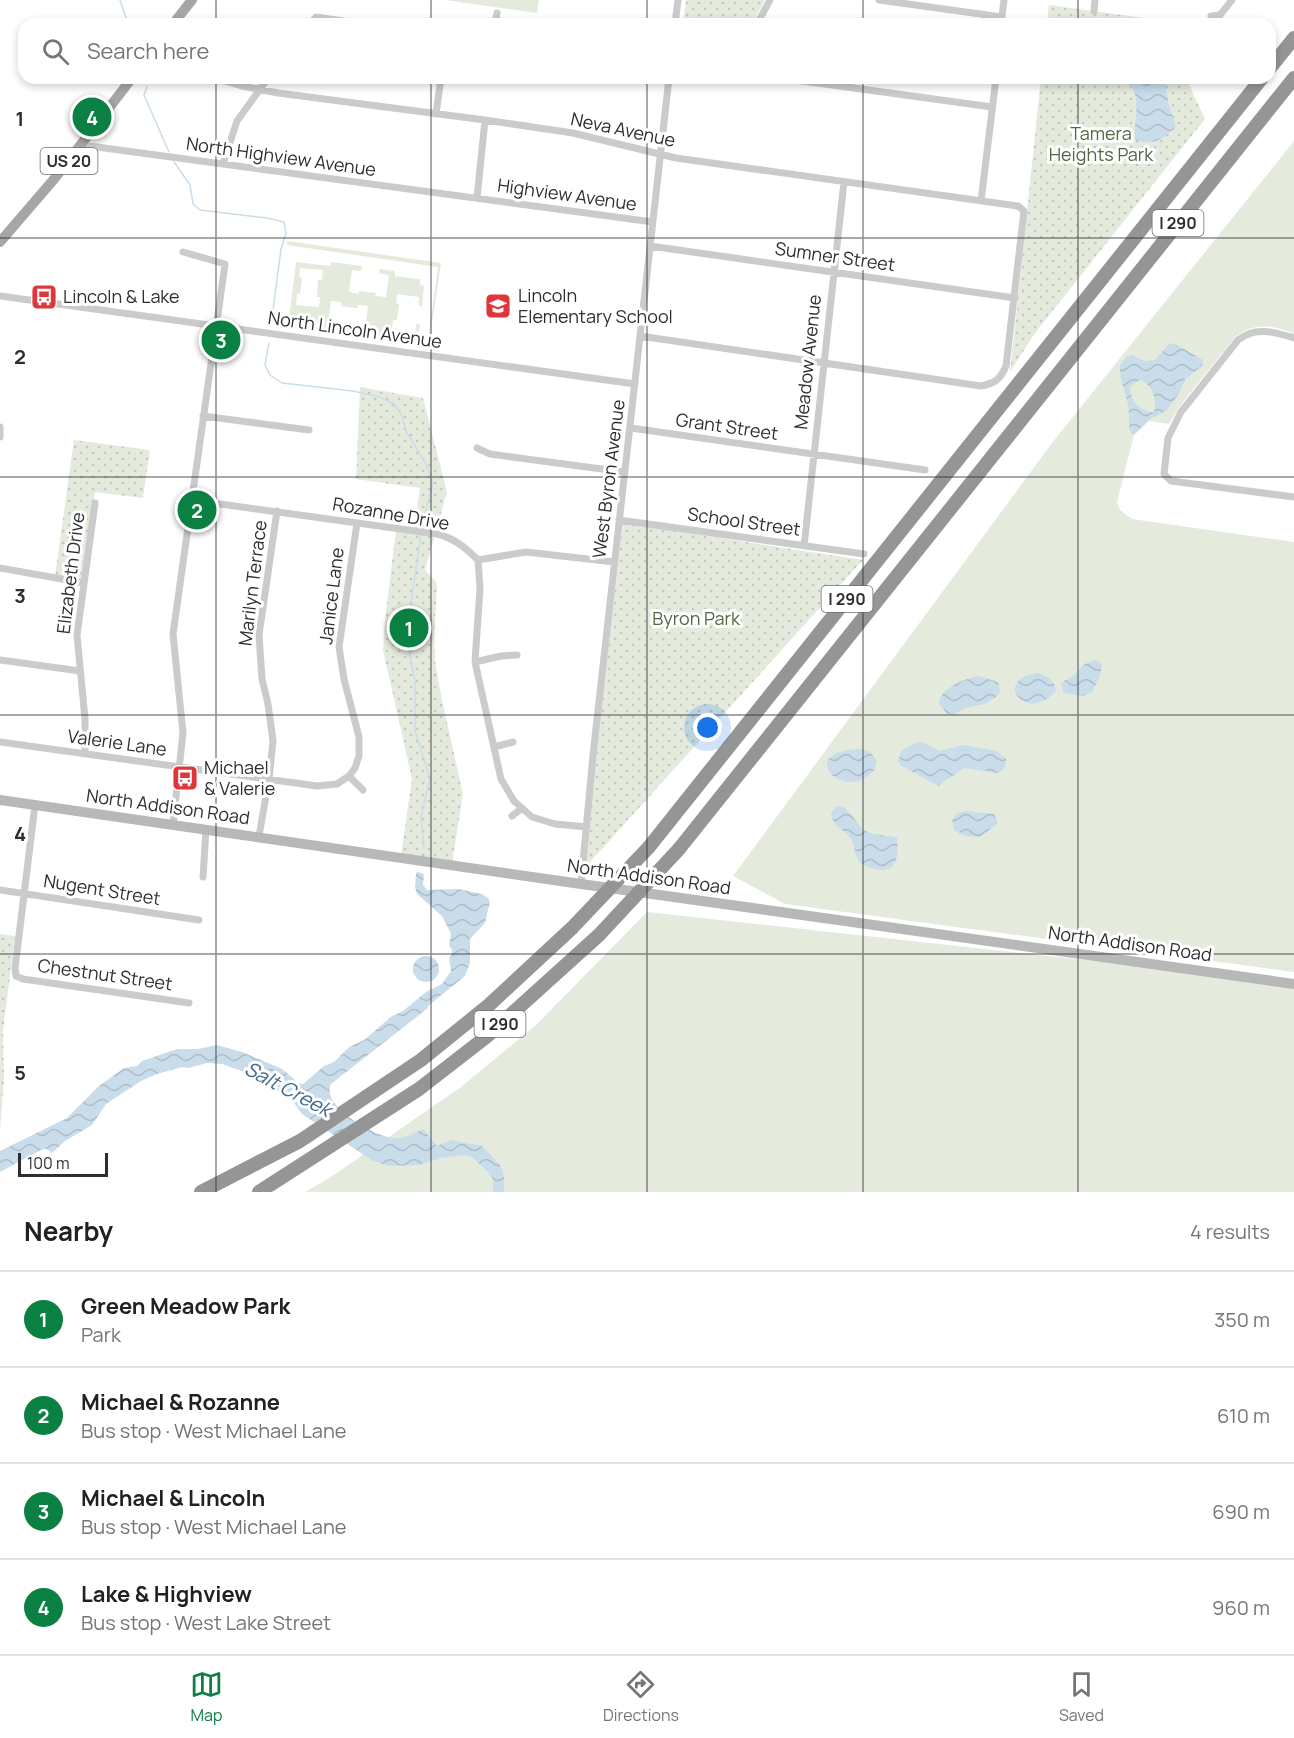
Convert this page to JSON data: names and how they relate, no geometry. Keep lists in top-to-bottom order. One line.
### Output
{"streets":{"highway":["I 290"],"main road":["US 20"],"street":["Neva Avenue","North Highview Avenue","Highview Avenue","Sumner Street","North Lincoln Avenue","Meadow Avenue","Grant Street","West Byron Avenue","Rozanne Drive","School Street","Elizabeth Drive","Marilyn Terrace","Janice Lane","Valerie Lane","North Addison Road","Nugent Street","Chestnut Street"]},"crossings":[["Neva Avenue","Sumner Street"],["Neva Avenue","Meadow Avenue"],["Neva Avenue","West Byron Avenue"],["North Highview Avenue","US 20"],["North Highview Avenue","Highview Avenue"],["Highview Avenue","West Byron Avenue"],["Sumner Street","Meadow Avenue"],["Sumner Street","West Byron Avenue"],["North Lincoln Avenue","West Byron Avenue"],["Meadow Avenue","Grant Street"],["Meadow Avenue","School Street"],["Grant Street","West Byron Avenue"],["West Byron Avenue","School Street"],["West Byron Avenue","North Addison Road"],["Rozanne Drive","Marilyn Terrace"],["Rozanne Drive","Janice Lane"],["Elizabeth Drive","Valerie Lane"],["Marilyn Terrace","Valerie Lane"],["Marilyn Terrace","North Addison Road"],["Janice Lane","Valerie Lane"],["Nugent Street","Chestnut Street"]],"water":["Salt Creek"],"parks":["Tamera Heights Park","Byron Park"],"places":{"bus stop":["Lincoln & Lake","Michael & Valerie"],"school or university":["Lincoln Elementary School"]},"scale_bar":"100 m","page":{"search":"Search here","pins":["4","3","2","1"],"scale":"100 m","heading":["Nearby","4 results"],"list":[{"mark":"1","name":"Green Meadow Park","note":"Park","value":"350 m"},{"mark":"2","name":"Michael & Rozanne","note":"Bus stop · West Michael Lane","value":"610 m"},{"mark":"3","name":"Michael & Lincoln","note":"Bus stop · West Michael Lane","value":"690 m"},{"mark":"4","name":"Lake & Highview","note":"Bus stop · West Lake Street","value":"960 m"}],"nav":["Map","Directions","Saved"]},"grid":{"rows":["1","2","3","4","5"]}}
